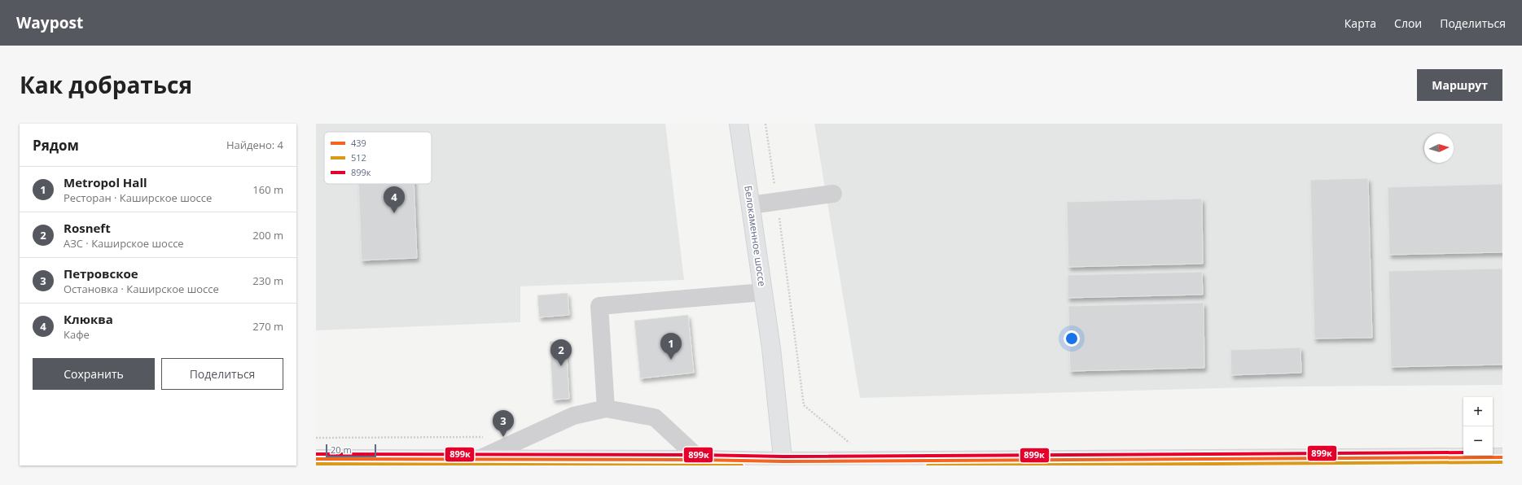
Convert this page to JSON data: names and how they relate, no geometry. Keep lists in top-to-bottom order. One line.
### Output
{"streets":{"main road":["Белокаменное шоссе"]},"lines":["transit line 899к","transit line 439","transit line 512"],"legend":["439","512","899к"],"scale_bar":"20 m","north":"right","page":{"header":"Waypost","nav":["Карта","Слои","Поделиться"],"title":"Как добраться","buttons":["Маршрут",["Сохранить","Поделиться"]],"heading":["Рядом","Найдено: 4"],"list":[{"mark":"1","name":"Metropol Hall","note":"Ресторан · Каширское шоссе","value":"160 m"},{"mark":"2","name":"Rosneft","note":"АЗС · Каширское шоссе","value":"200 m"},{"mark":"3","name":"Петровское","note":"Остановка · Каширское шоссе","value":"230 m"},{"mark":"4","name":"Клюква","note":"Кафе","value":"270 m"}],"pins":["4","1","2","3"],"map_buttons":["+","−"],"scale":"20 m"}}
